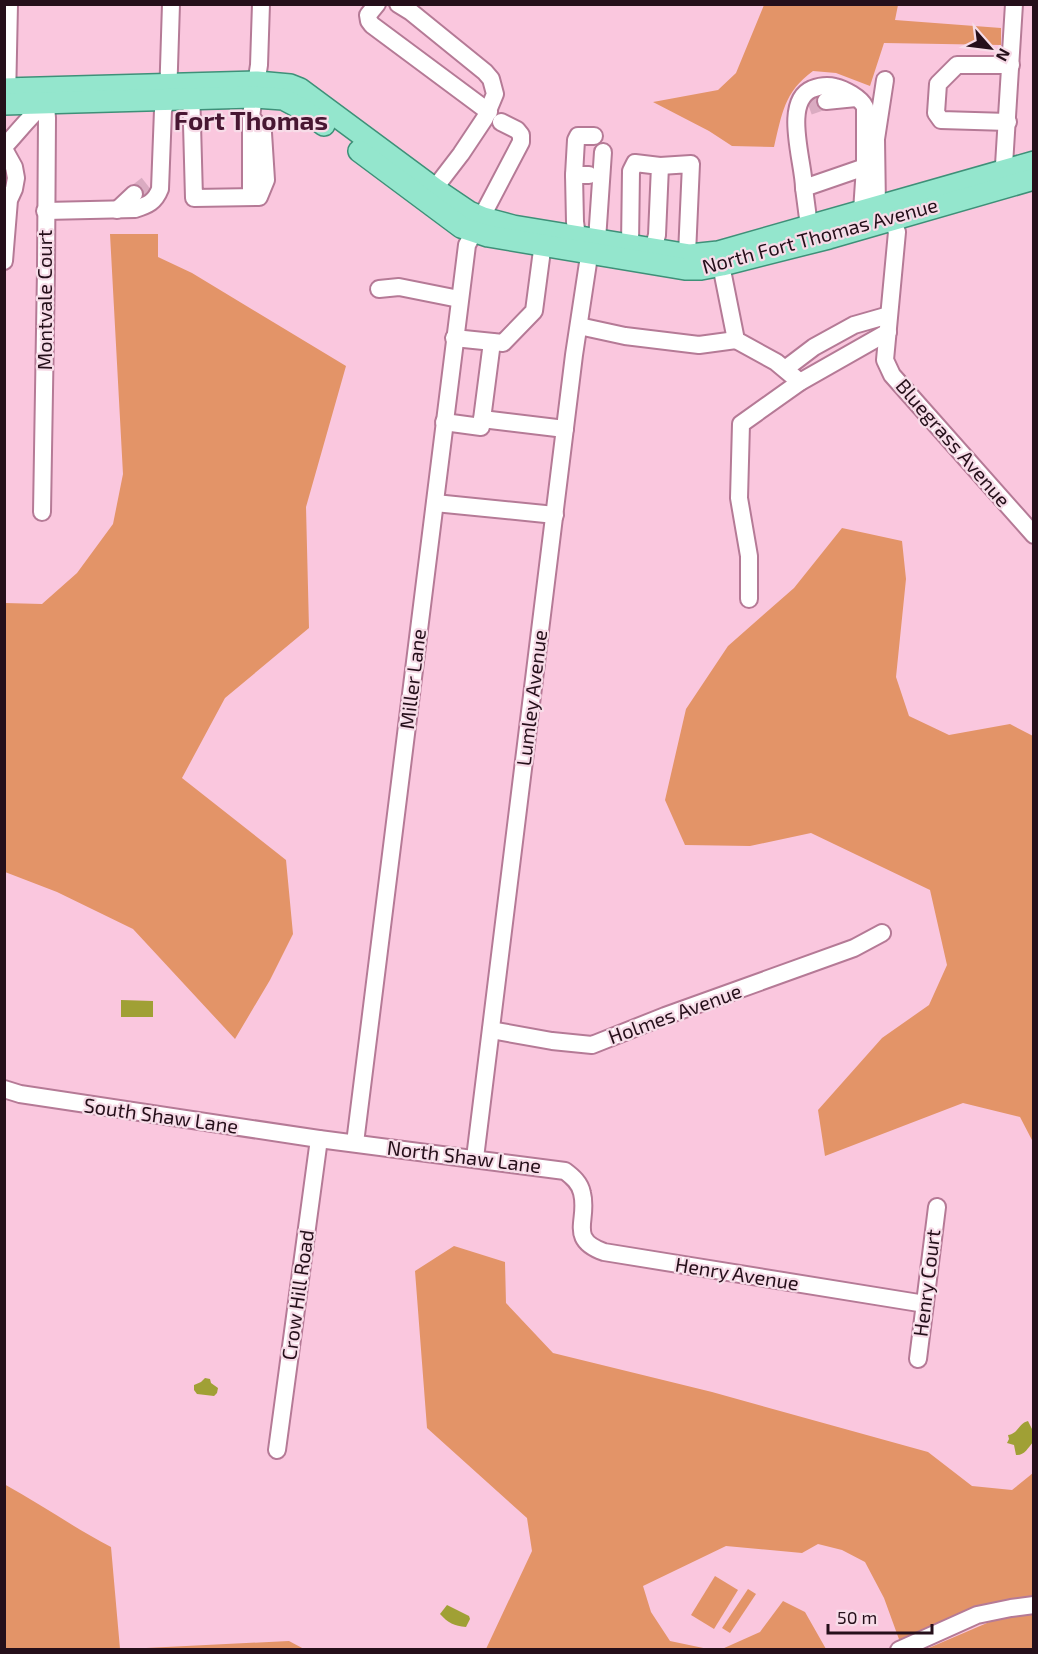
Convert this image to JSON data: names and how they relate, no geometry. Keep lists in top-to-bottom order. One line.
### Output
{"streets":{"main road":["North Fort Thomas Avenue"],"street":["Montvale Court","Bluegrass Avenue","Miller Lane","Lumley Avenue","Holmes Avenue","South Shaw Lane","North Shaw Lane","Henry Avenue","Henry Court","Crow Hill Road"]},"crossings":[["North Fort Thomas Avenue","Montvale Court"],["North Fort Thomas Avenue","Bluegrass Avenue"],["North Fort Thomas Avenue","Miller Lane"],["North Fort Thomas Avenue","Lumley Avenue"],["Miller Lane","North Shaw Lane"],["Lumley Avenue","Holmes Avenue"],["Lumley Avenue","North Shaw Lane"],["South Shaw Lane","North Shaw Lane"],["South Shaw Lane","Crow Hill Road"],["North Shaw Lane","Henry Avenue"],["North Shaw Lane","Crow Hill Road"],["Henry Avenue","Henry Court"]],"districts":["Fort Thomas"],"scale_bar":"50 m","north":"bottom right"}
